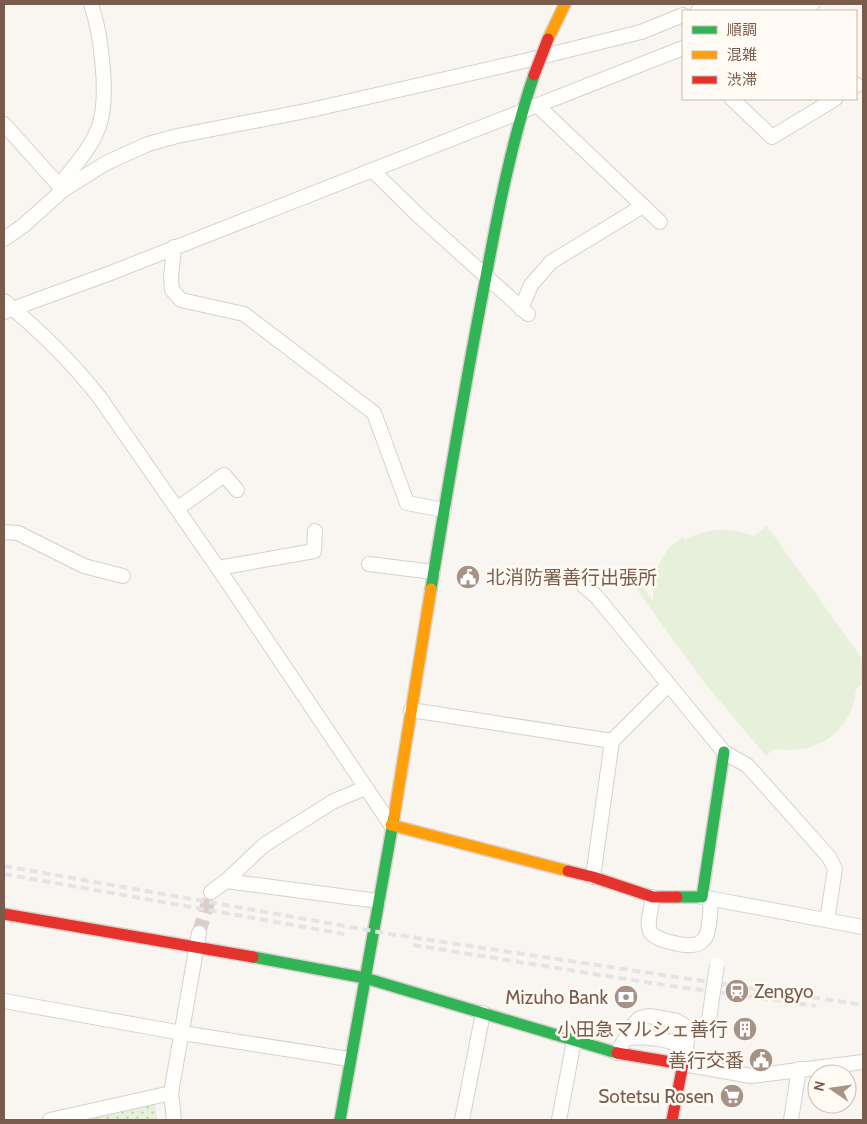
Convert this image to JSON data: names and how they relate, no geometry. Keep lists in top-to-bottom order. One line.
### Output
{"places":{"public building":["北消防署善行出張所","善行交番"],"station":["Zengyo"],"bank":["Mizuho Bank"],"building":["小田急マルシェ善行"],"supermarket":["Sotetsu Rosen"]},"legend":["順調","混雑","渋滞"],"north":"left"}
